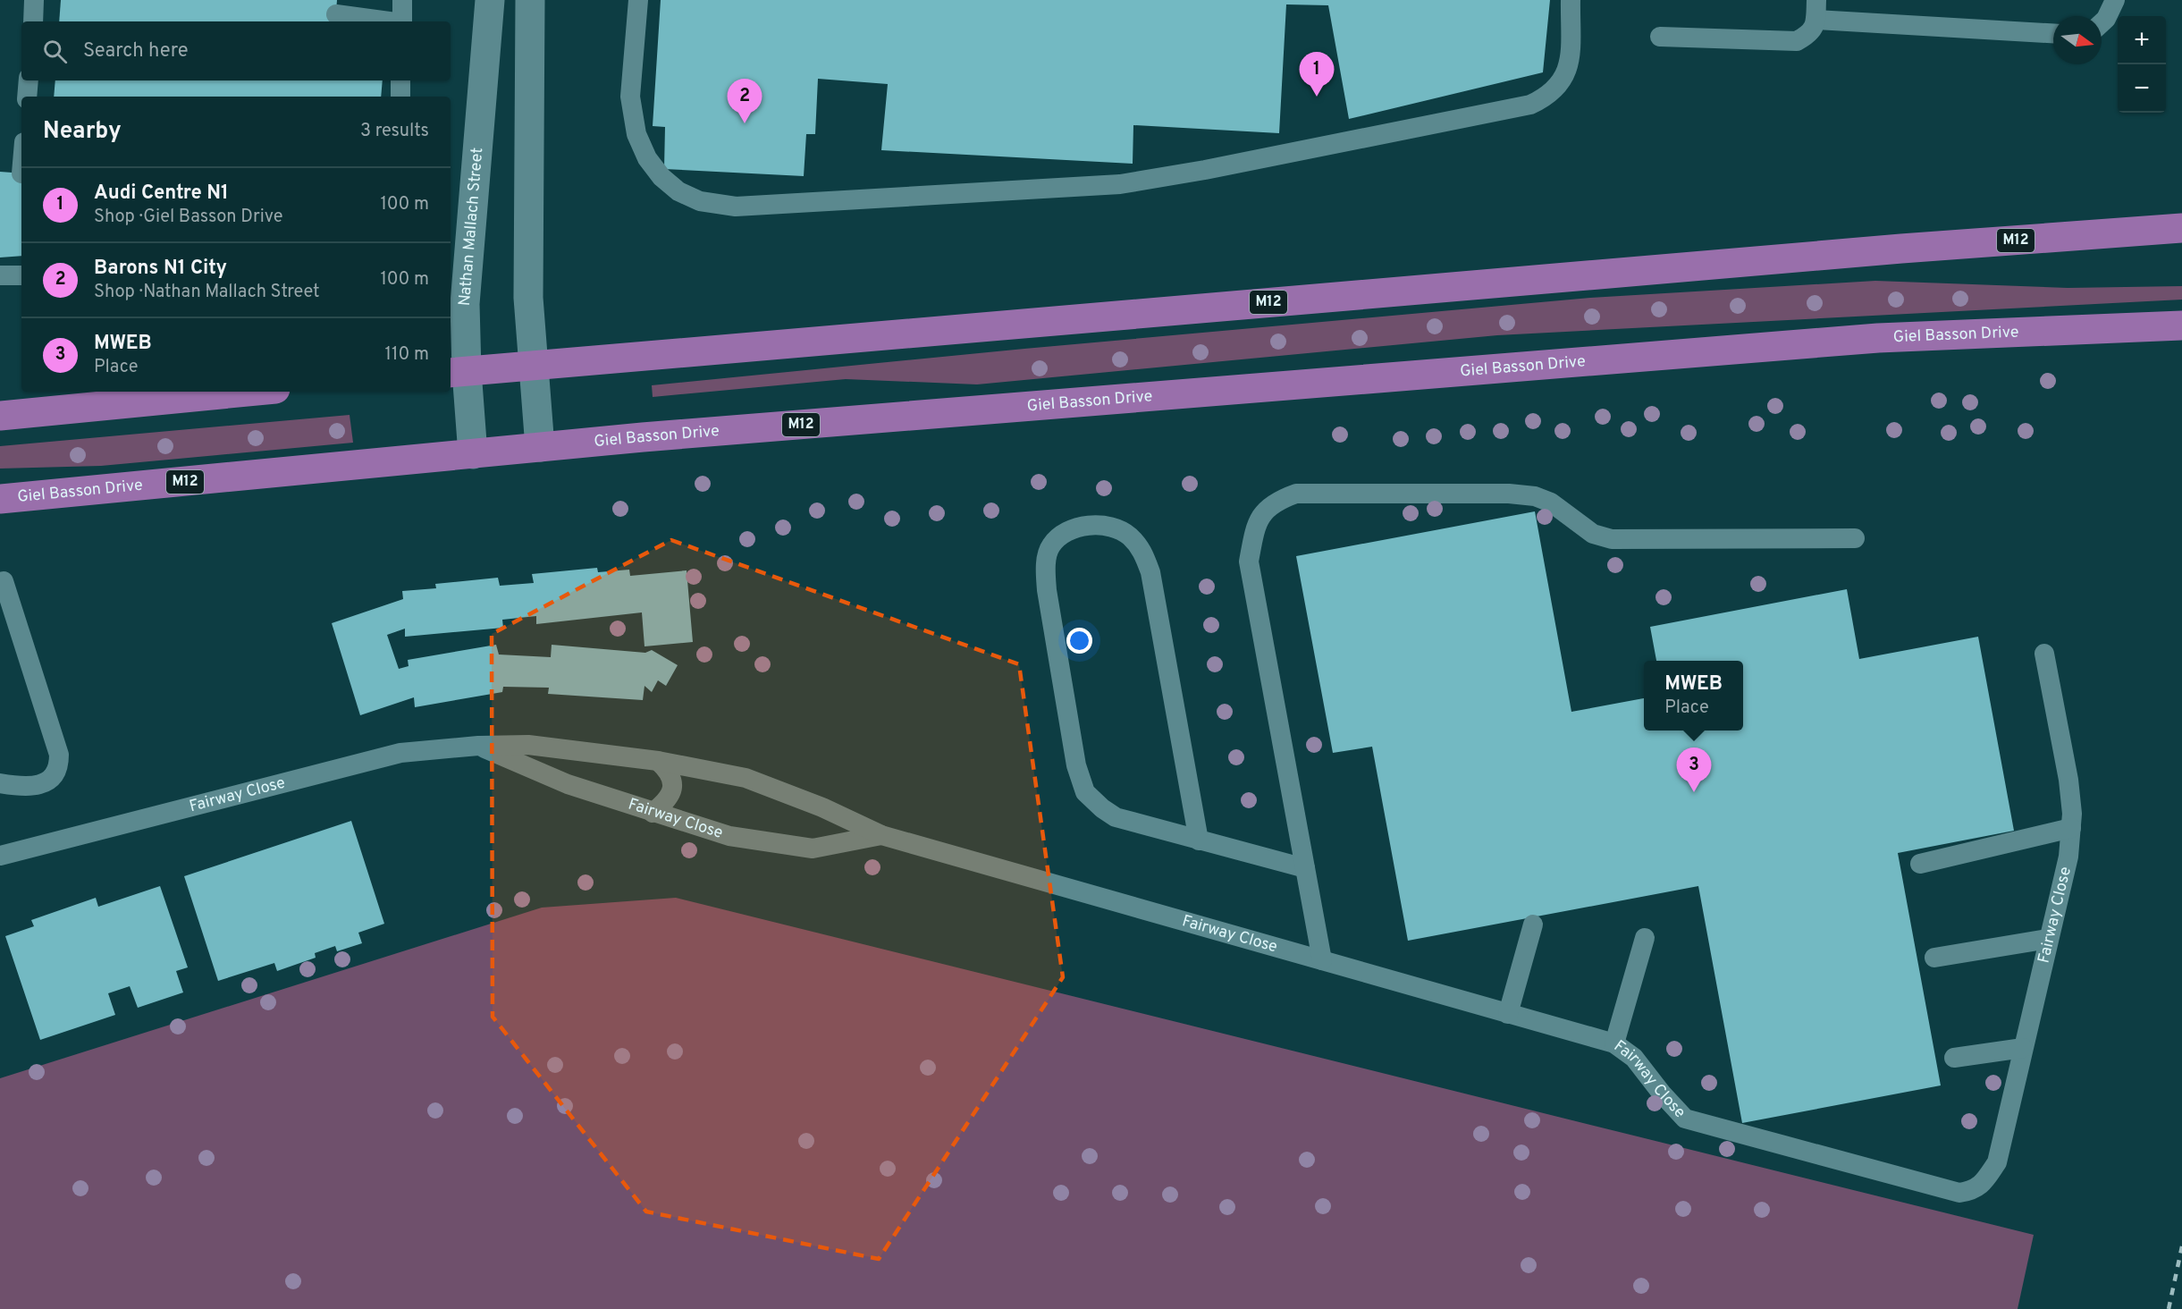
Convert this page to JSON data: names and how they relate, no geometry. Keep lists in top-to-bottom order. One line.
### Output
{"streets":{"main road":["M12","Giel Basson Drive"],"street":["Nathan Mallach Street"],"lane":["Fairway Close"]},"crossings":[["Nathan Mallach Street","M12"],["Nathan Mallach Street","Giel Basson Drive"]],"north":"right","page":{"map_buttons":["+","−"],"search":"Search here","pins":["1","2","3"],"heading":["Nearby","3 results"],"list":[{"mark":"1","name":"Audi Centre N1","note":"Shop · Giel Basson Drive","value":"100 m"},{"mark":"2","name":"Barons N1 City","note":"Shop · Nathan Mallach Street","value":"100 m"},{"mark":"3","name":"MWEB","note":"Place","value":"110 m"}],"popup":["MWEB","Place"]}}
